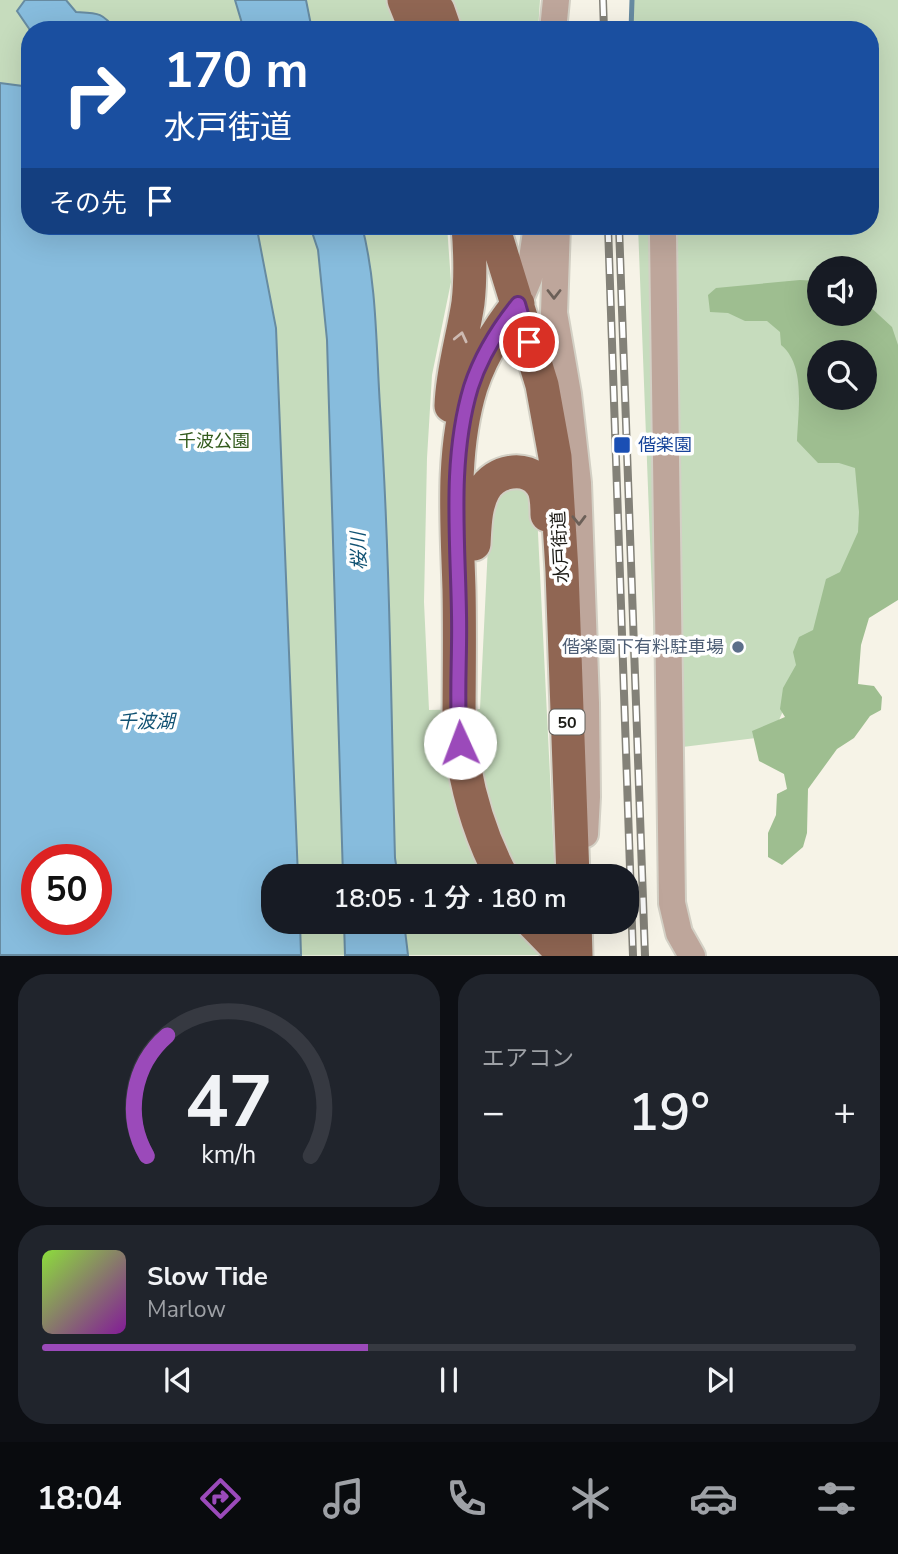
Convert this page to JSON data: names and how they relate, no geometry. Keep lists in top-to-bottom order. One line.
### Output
{"streets":{"main road":["水戸街道","50"]},"water":["桜川","千波湖"],"parks":["千波公園"],"places":{"transit":["偕楽園"],"other":["偕楽園下有料駐車場"]},"page":{"turn":["170 m","水戸街道"],"then":"その先","limit":"50","trip":"18:05 · 1 分 · 180 m","tile":"エアコン","heat":["−","19°","+"],"song":["Slow Tide","Marlow"],"tabs":"18:04","gauge":["47","km/h"]}}
